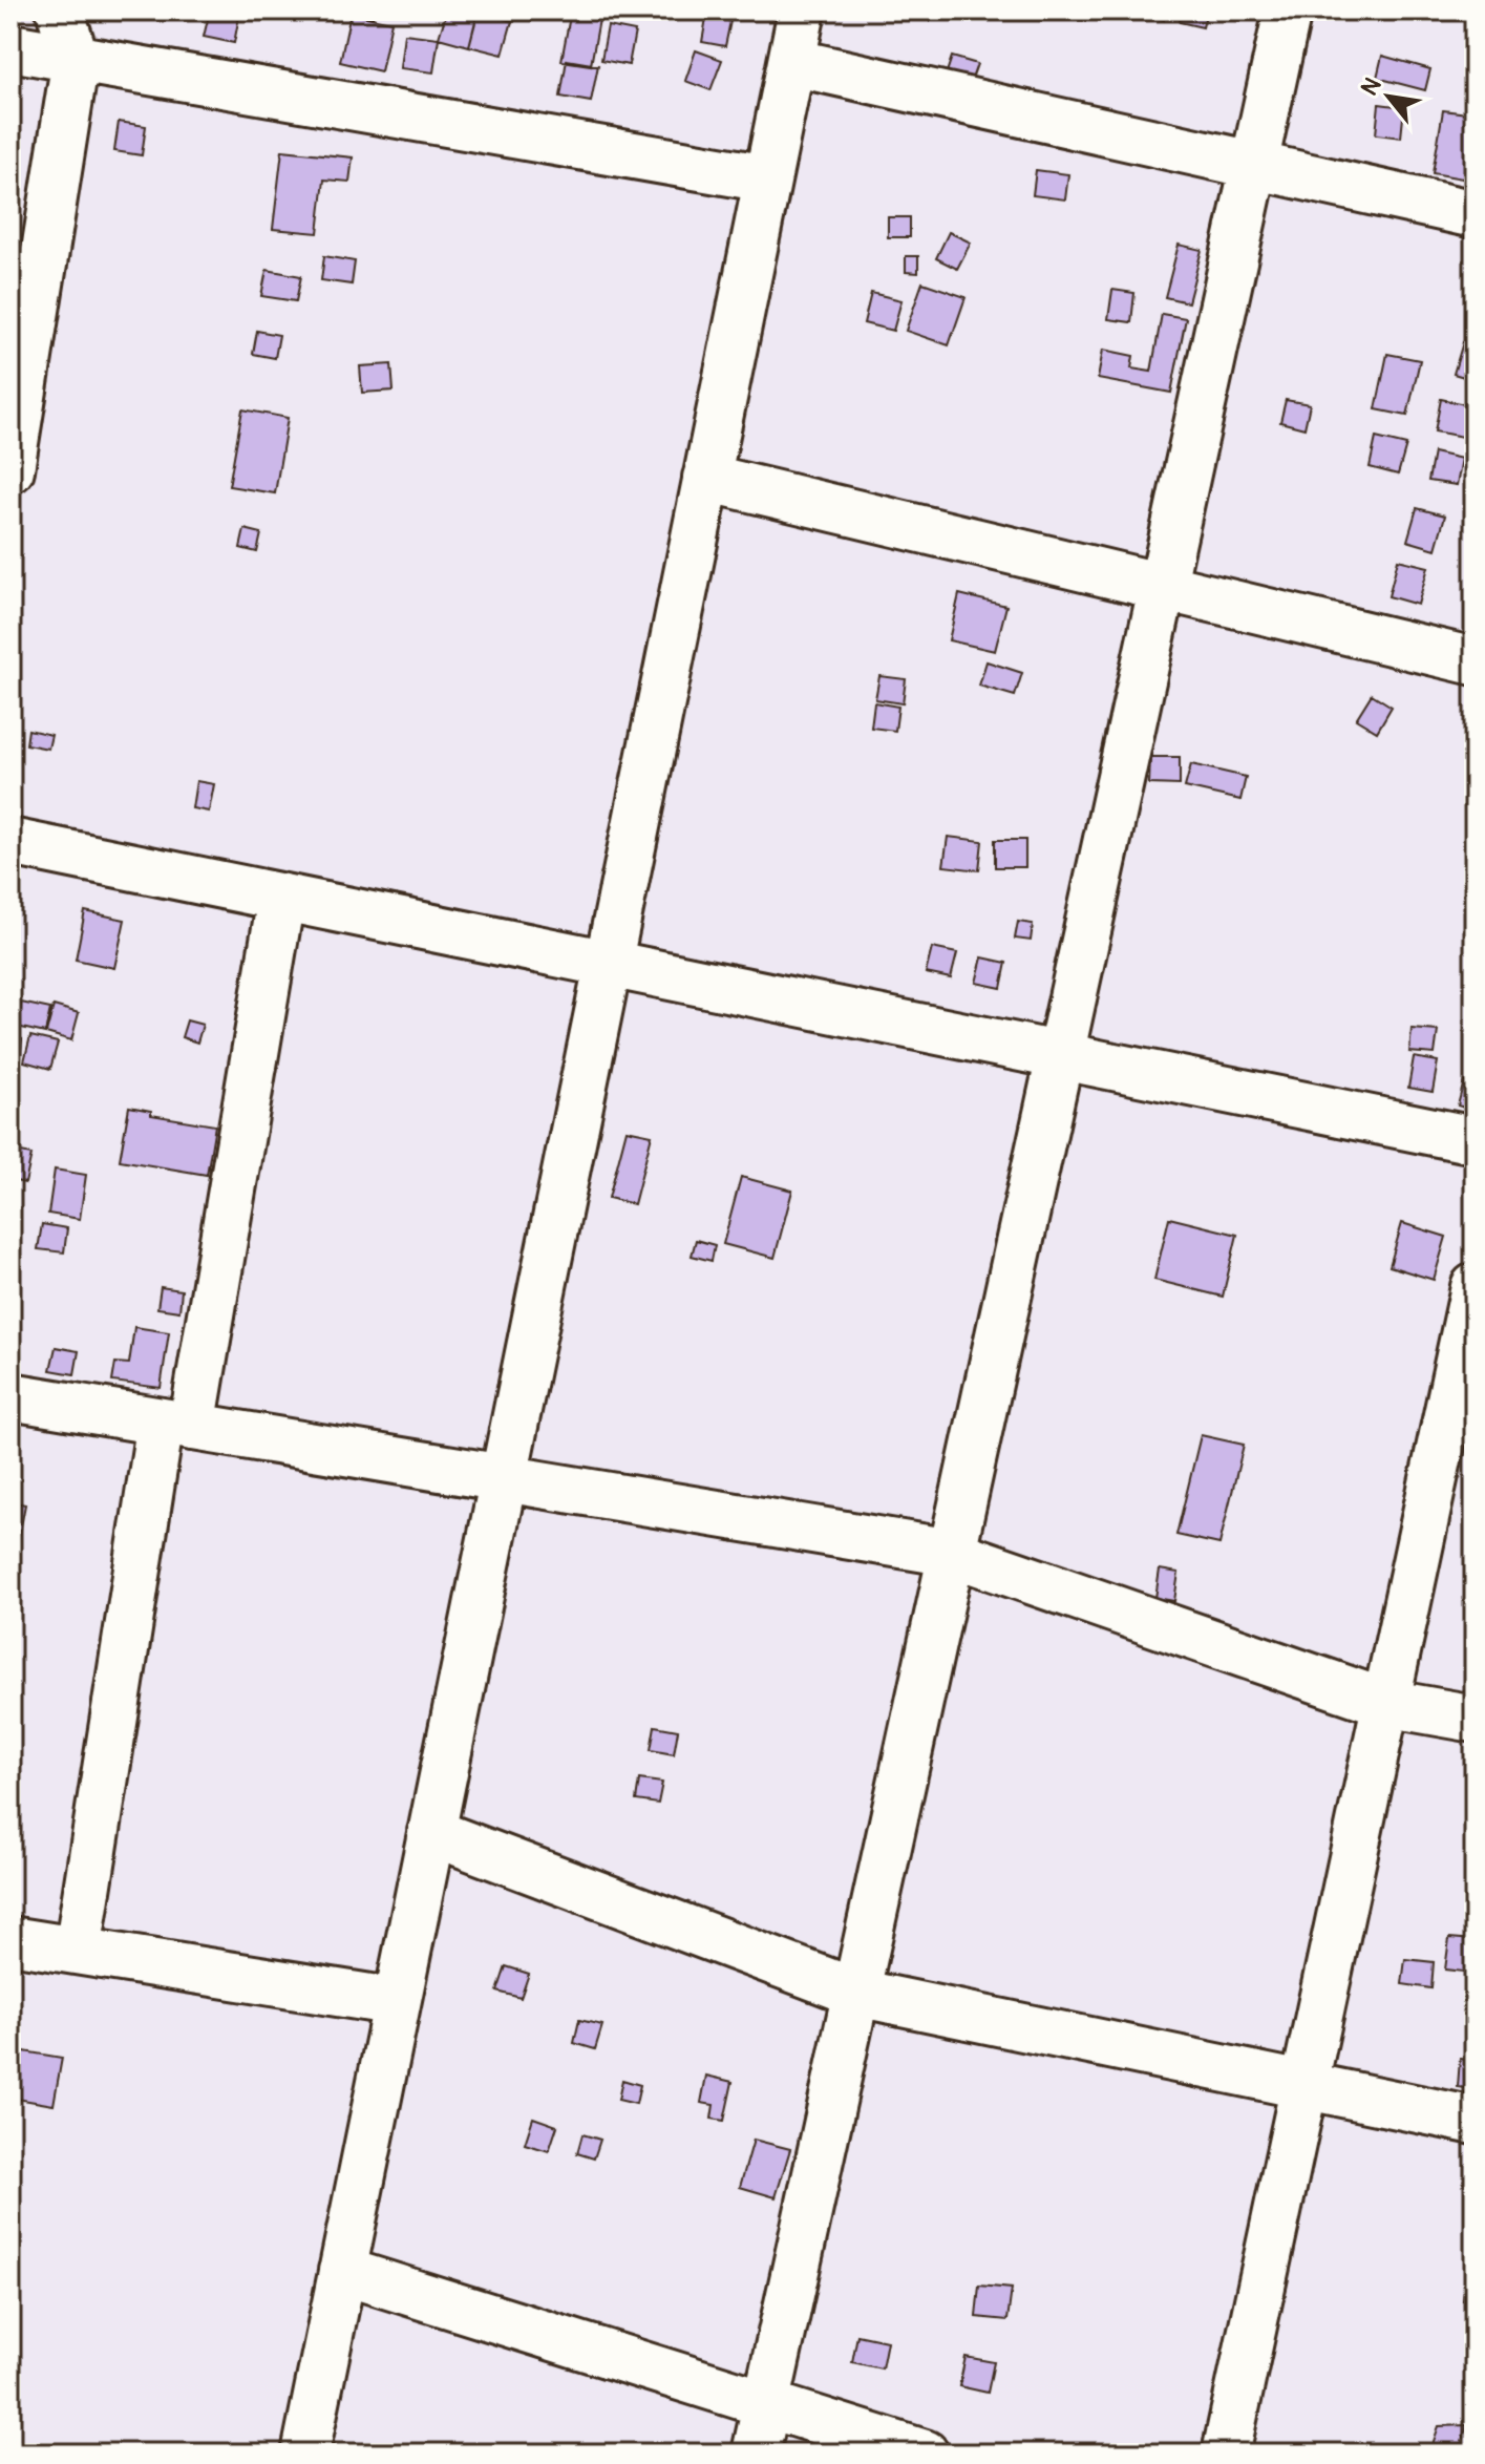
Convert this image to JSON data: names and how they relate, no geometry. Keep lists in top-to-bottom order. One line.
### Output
{"north":"top left"}
